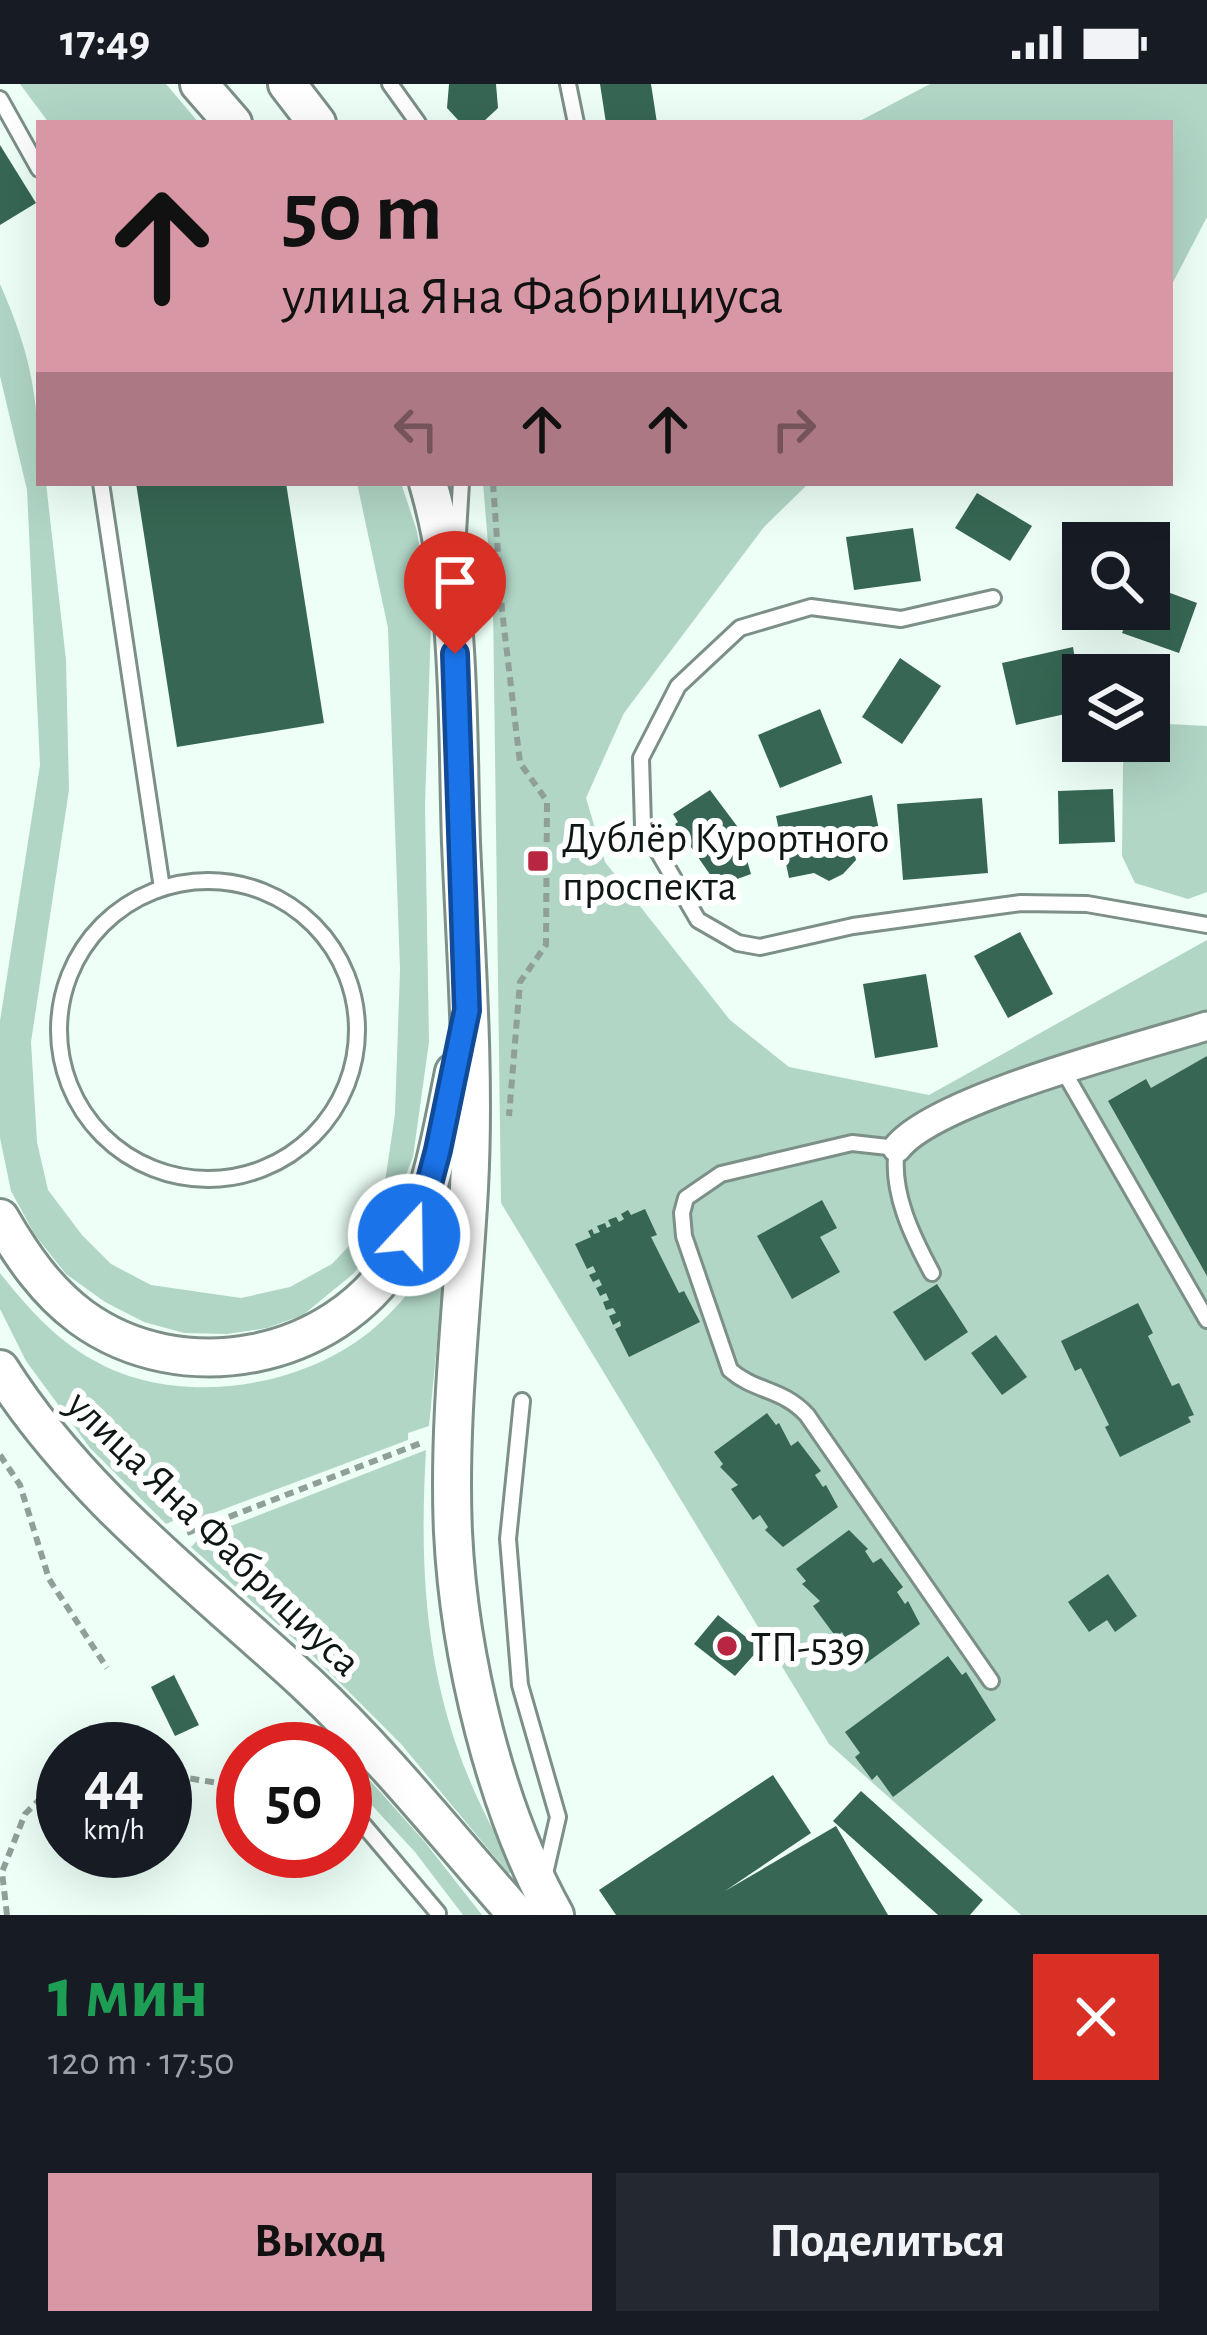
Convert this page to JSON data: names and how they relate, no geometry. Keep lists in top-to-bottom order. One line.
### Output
{"streets":{"main road":["улица Яна Фабрициуса"]},"places":{"transit":["Дублёр Курортного проспекта"],"other":["ТП-539"]},"page":{"status":"17:49","turn":["50 m","улица Яна Фабрициуса"],"speed":"44 km/h","limit":"50","heading":["1 мин","120 m · 17:50"],"buttons":["Выход","Поделиться"]}}
